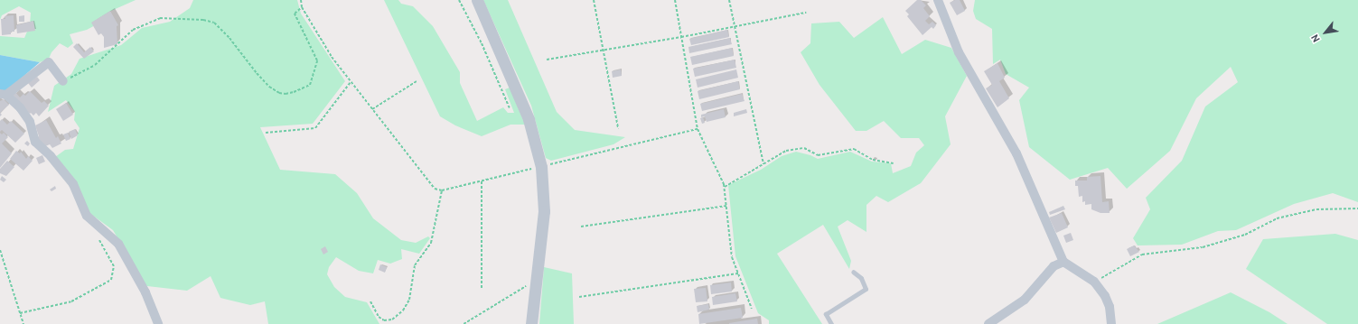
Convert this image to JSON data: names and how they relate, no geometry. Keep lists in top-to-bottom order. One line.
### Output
{"north":"bottom left"}
